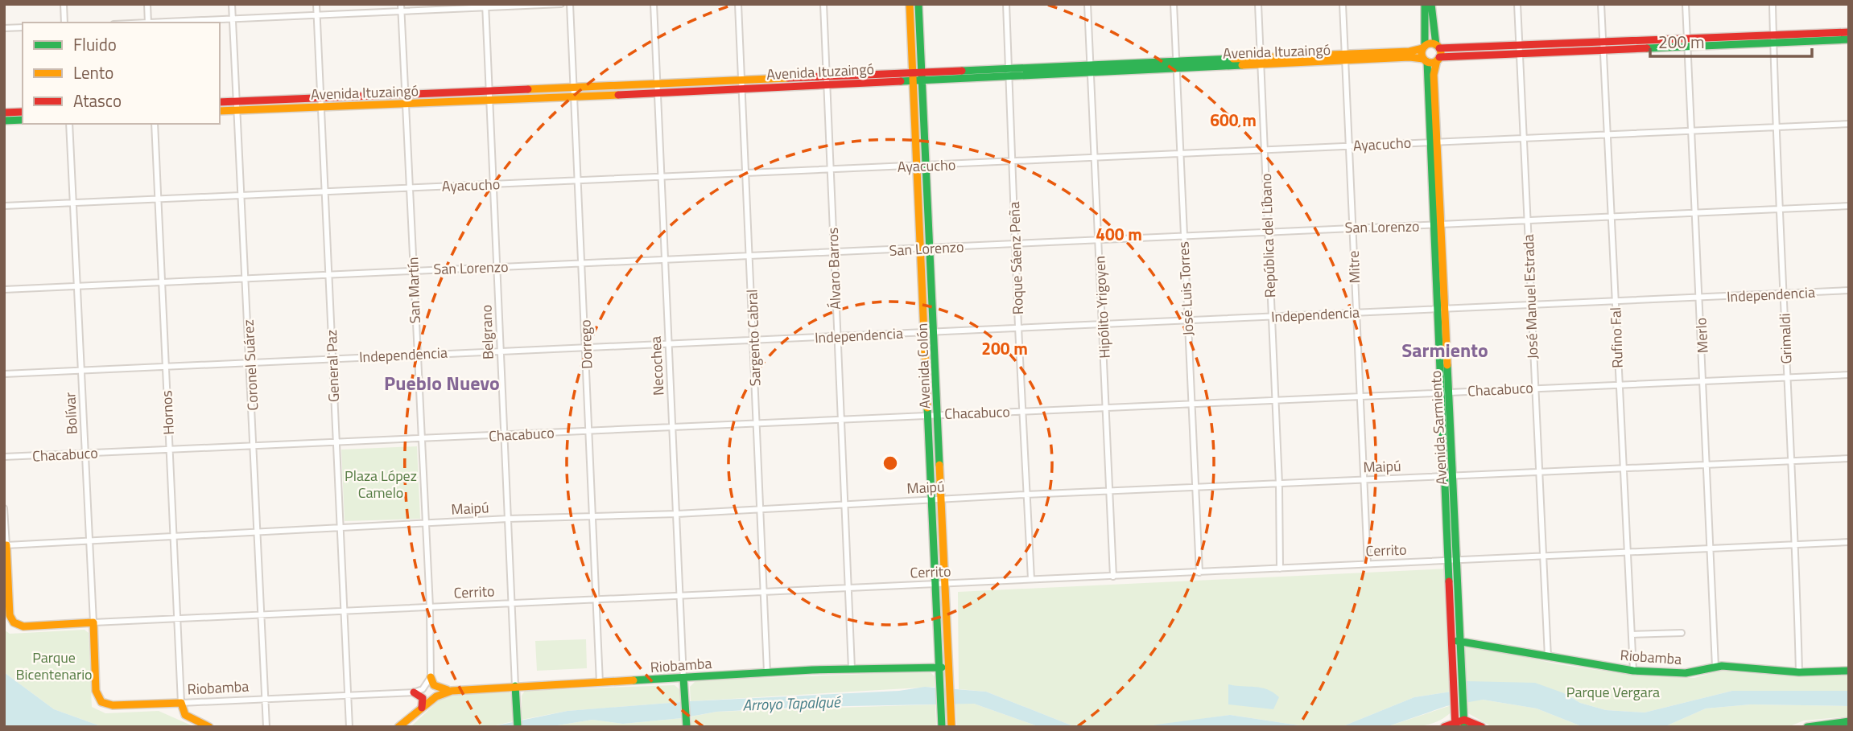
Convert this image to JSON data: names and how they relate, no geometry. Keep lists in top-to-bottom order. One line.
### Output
{"streets":{"main road":["Avenida Ituzaingó","Belgrano","Necochea","Avenida Colón","Bolívar","Avenida Sarmiento","Cerrito","Riobamba"],"street":["Ayacucho","San Lorenzo","República del Líbano","Roque Sáenz Peña","Mitre","Álvaro Barros","José Luis Torres","San Martín","Independencia","José Manuel Estrada","Hipólito Yrigoyen","Merlo","Sargento Cabral","Rufino Fal","Grimaldi","Dorrego","Coronel Suárez","General Paz","Chacabuco","Hornos","Maipú"]},"crossings":[["Avenida Ituzaingó","República del Líbano"],["Avenida Ituzaingó","Roque Sáenz Peña"],["Avenida Ituzaingó","Mitre"],["Avenida Ituzaingó","Álvaro Barros"],["Avenida Ituzaingó","José Luis Torres"],["Avenida Ituzaingó","San Martín"],["Avenida Ituzaingó","Hipólito Yrigoyen"],["Avenida Ituzaingó","Belgrano"],["Avenida Ituzaingó","Sargento Cabral"],["Avenida Ituzaingó","Dorrego"],["Avenida Ituzaingó","Coronel Suárez"],["Avenida Ituzaingó","General Paz"],["Avenida Ituzaingó","Necochea"],["Avenida Ituzaingó","Avenida Colón"],["Avenida Ituzaingó","Avenida Sarmiento"],["Ayacucho","República del Líbano"],["Ayacucho","Roque Sáenz Peña"],["Ayacucho","Mitre"],["Ayacucho","Álvaro Barros"],["Ayacucho","José Luis Torres"],["Ayacucho","San Martín"],["Ayacucho","José Manuel Estrada"],["Ayacucho","Hipólito Yrigoyen"],["Ayacucho","Belgrano"],["Ayacucho","Merlo"],["Ayacucho","Sargento Cabral"],["Ayacucho","Rufino Fal"],["Ayacucho","Grimaldi"],["Ayacucho","Dorrego"],["Ayacucho","Coronel Suárez"],["Ayacucho","General Paz"],["Ayacucho","Necochea"],["Ayacucho","Avenida Colón"],["Ayacucho","Hornos"],["Ayacucho","Bolívar"],["Ayacucho","Avenida Sarmiento"],["San Lorenzo","República del Líbano"],["San Lorenzo","Roque Sáenz Peña"],["San Lorenzo","Mitre"],["San Lorenzo","Álvaro Barros"],["San Lorenzo","José Luis Torres"],["San Lorenzo","San Martín"],["San Lorenzo","José Manuel Estrada"],["San Lorenzo","Hipólito Yrigoyen"],["San Lorenzo","Belgrano"],["San Lorenzo","Merlo"],["San Lorenzo","Sargento Cabral"],["San Lorenzo","Rufino Fal"],["San Lorenzo","Grimaldi"],["San Lorenzo","Dorrego"],["San Lorenzo","Coronel Suárez"],["San Lorenzo","General Paz"],["San Lorenzo","Necochea"],["San Lorenzo","Avenida Colón"],["San Lorenzo","Hornos"],["San Lorenzo","Bolívar"],["San Lorenzo","Avenida Sarmiento"],["República del Líbano","Independencia"],["República del Líbano","Chacabuco"],["República del Líbano","Maipú"],["República del Líbano","Cerrito"],["Roque Sáenz Peña","Independencia"],["Roque Sáenz Peña","Chacabuco"],["Roque Sáenz Peña","Maipú"],["Roque Sáenz Peña","Cerrito"],["Mitre","Independencia"],["Mitre","Chacabuco"],["Mitre","Maipú"],["Mitre","Cerrito"],["Álvaro Barros","Independencia"],["Álvaro Barros","Chacabuco"],["Álvaro Barros","Maipú"],["Álvaro Barros","Cerrito"],["Álvaro Barros","Riobamba"],["José Luis Torres","Independencia"],["José Luis Torres","Chacabuco"],["José Luis Torres","Maipú"],["José Luis Torres","Cerrito"],["San Martín","Independencia"],["San Martín","Chacabuco"],["San Martín","Maipú"],["San Martín","Cerrito"],["Independencia","José Manuel Estrada"],["Independencia","Hipólito Yrigoyen"],["Independencia","Belgrano"],["Independencia","Merlo"],["Independencia","Sargento Cabral"],["Independencia","Rufino Fal"],["Independencia","Grimaldi"],["Independencia","Dorrego"],["Independencia","Coronel Suárez"],["Independencia","General Paz"],["Independencia","Necochea"],["Independencia","Avenida Colón"],["Independencia","Hornos"],["Independencia","Bolívar"],["Independencia","Avenida Sarmiento"],["José Manuel Estrada","Chacabuco"],["José Manuel Estrada","Maipú"],["José Manuel Estrada","Cerrito"],["José Manuel Estrada","Riobamba"],["Hipólito Yrigoyen","Chacabuco"],["Hipólito Yrigoyen","Maipú"],["Hipólito Yrigoyen","Cerrito"],["Belgrano","Chacabuco"],["Belgrano","Maipú"],["Belgrano","Cerrito"],["Belgrano","Riobamba"],["Merlo","Chacabuco"],["Merlo","Maipú"],["Merlo","Cerrito"],["Merlo","Riobamba"],["Sargento Cabral","Chacabuco"],["Sargento Cabral","Maipú"],["Sargento Cabral","Cerrito"],["Sargento Cabral","Riobamba"],["Rufino Fal","Chacabuco"],["Rufino Fal","Maipú"],["Rufino Fal","Cerrito"],["Rufino Fal","Riobamba"],["Grimaldi","Chacabuco"],["Grimaldi","Maipú"],["Grimaldi","Cerrito"],["Grimaldi","Riobamba"],["Dorrego","Chacabuco"],["Dorrego","Maipú"],["Dorrego","Cerrito"],["Dorrego","Riobamba"],["Coronel Suárez","Chacabuco"],["Coronel Suárez","Maipú"],["Coronel Suárez","Cerrito"],["Coronel Suárez","Riobamba"],["General Paz","Chacabuco"],["General Paz","Maipú"],["General Paz","Cerrito"],["General Paz","Riobamba"],["Necochea","Chacabuco"],["Necochea","Maipú"],["Necochea","Cerrito"],["Necochea","Riobamba"],["Avenida Colón","Chacabuco"],["Avenida Colón","Maipú"],["Avenida Colón","Cerrito"],["Avenida Colón","Riobamba"],["Chacabuco","Hornos"],["Chacabuco","Bolívar"],["Chacabuco","Avenida Sarmiento"],["Hornos","Maipú"],["Hornos","Cerrito"],["Hornos","Riobamba"],["Bolívar","Maipú"],["Bolívar","Cerrito"],["Bolívar","Riobamba"],["Avenida Sarmiento","Maipú"],["Avenida Sarmiento","Cerrito"],["Avenida Sarmiento","Riobamba"],["Maipú","Cerrito"]],"districts":["Sarmiento","Pueblo Nuevo"],"water":["Arroyo Tapalqué"],"parks":["Plaza López Camelo","Parque Bicentenario","Parque Vergara"],"legend":["Fluido","Lento","Atasco"],"scale_bar":"200 m","rings":["600 m","400 m","200 m"]}
